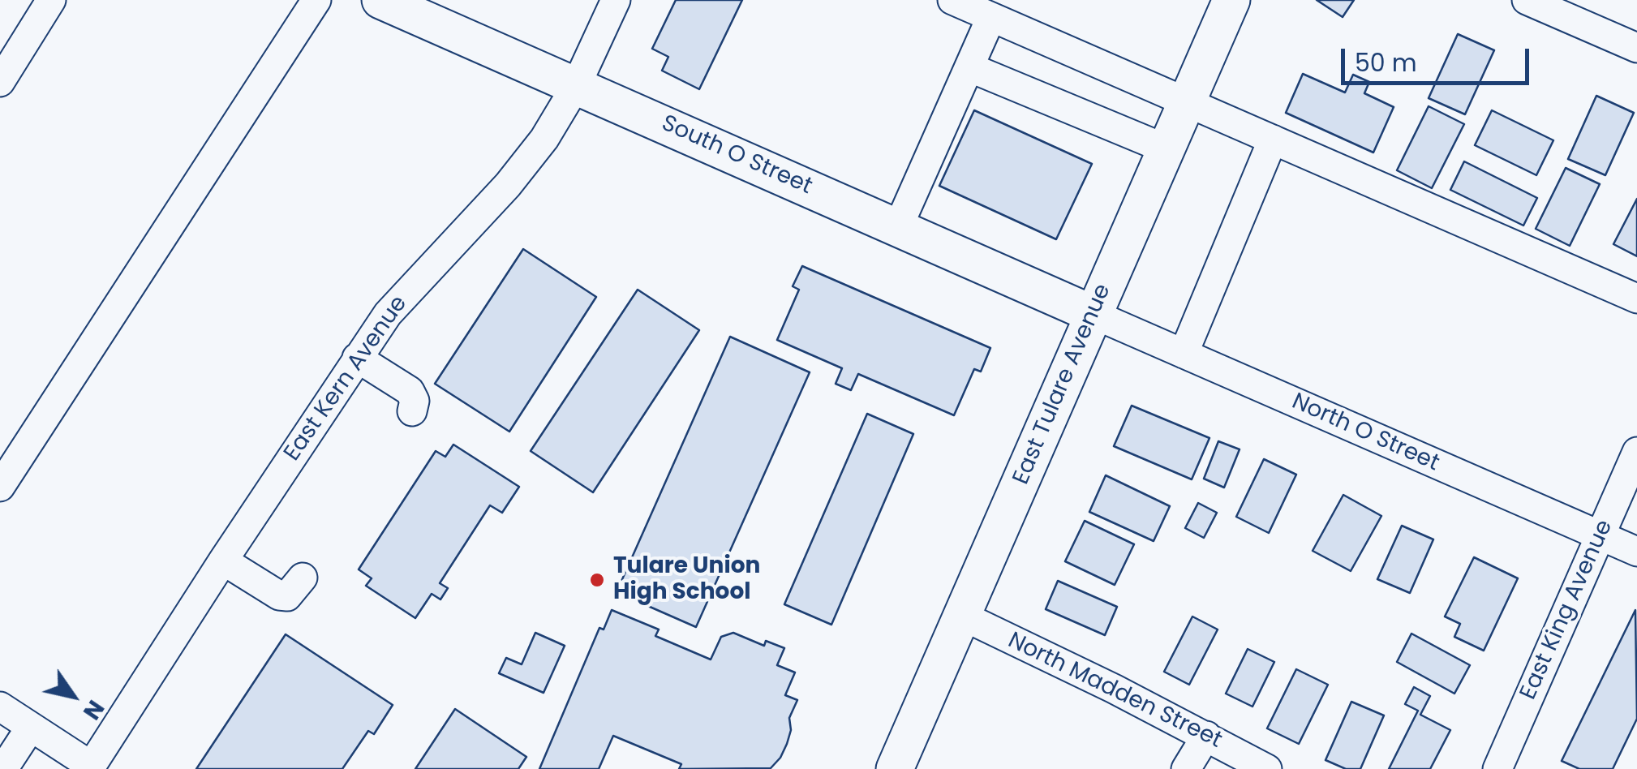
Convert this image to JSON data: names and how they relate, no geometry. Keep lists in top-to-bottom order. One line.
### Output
{"streets":{"main road":["South O Street","East Tulare Avenue"],"street":["East Kern Avenue","North O Street","East King Avenue","North Madden Street"]},"crossings":[["South O Street","East Kern Avenue"],["South O Street","East Tulare Avenue"],["South O Street","North O Street"],["East Tulare Avenue","North O Street"],["East Tulare Avenue","North Madden Street"],["North O Street","East King Avenue"]],"places":["Tulare Union High School"],"scale_bar":"50 m","north":"bottom right"}
